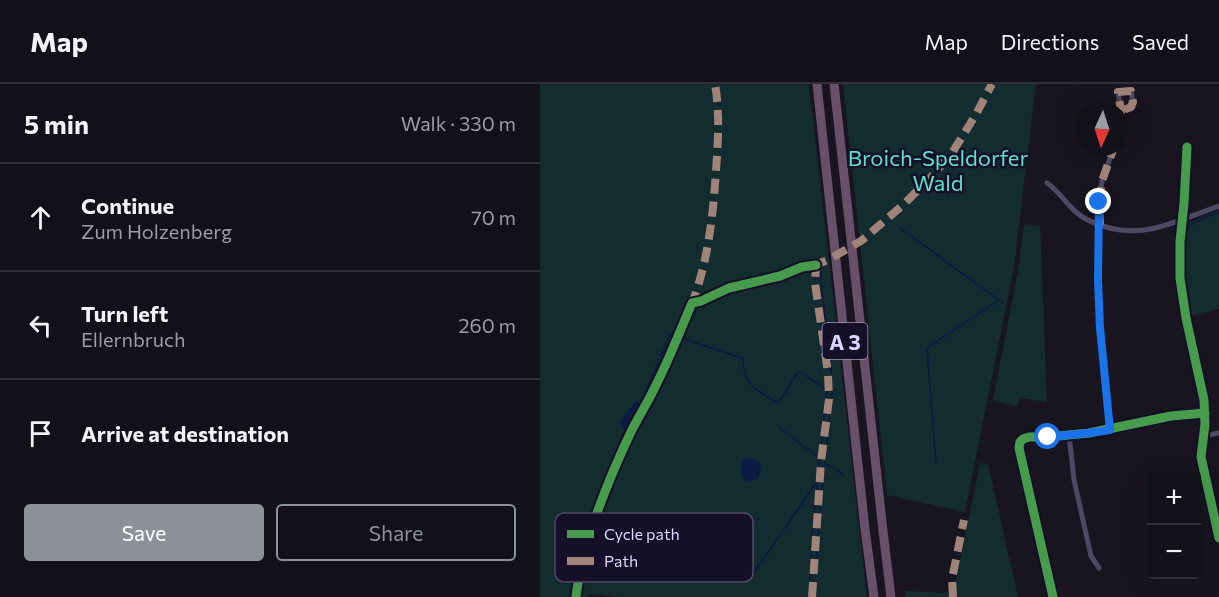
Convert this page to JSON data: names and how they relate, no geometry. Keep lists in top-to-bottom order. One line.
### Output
{"streets":{"highway":["A 3"]},"parks":["Broich-Speldorfer Wald"],"legend":["Cycle path","Path"],"north":"bottom","page":{"header":"Map","nav":["Map","Directions","Saved"],"heading":["5 min","Walk · 330 m"],"list":[["Continue","Zum Holzenberg","70 m"],["Turn left","Ellernbruch","260 m"],"Arrive at destination"],"map_buttons":["+","−"],"buttons":["Save","Share"]}}
